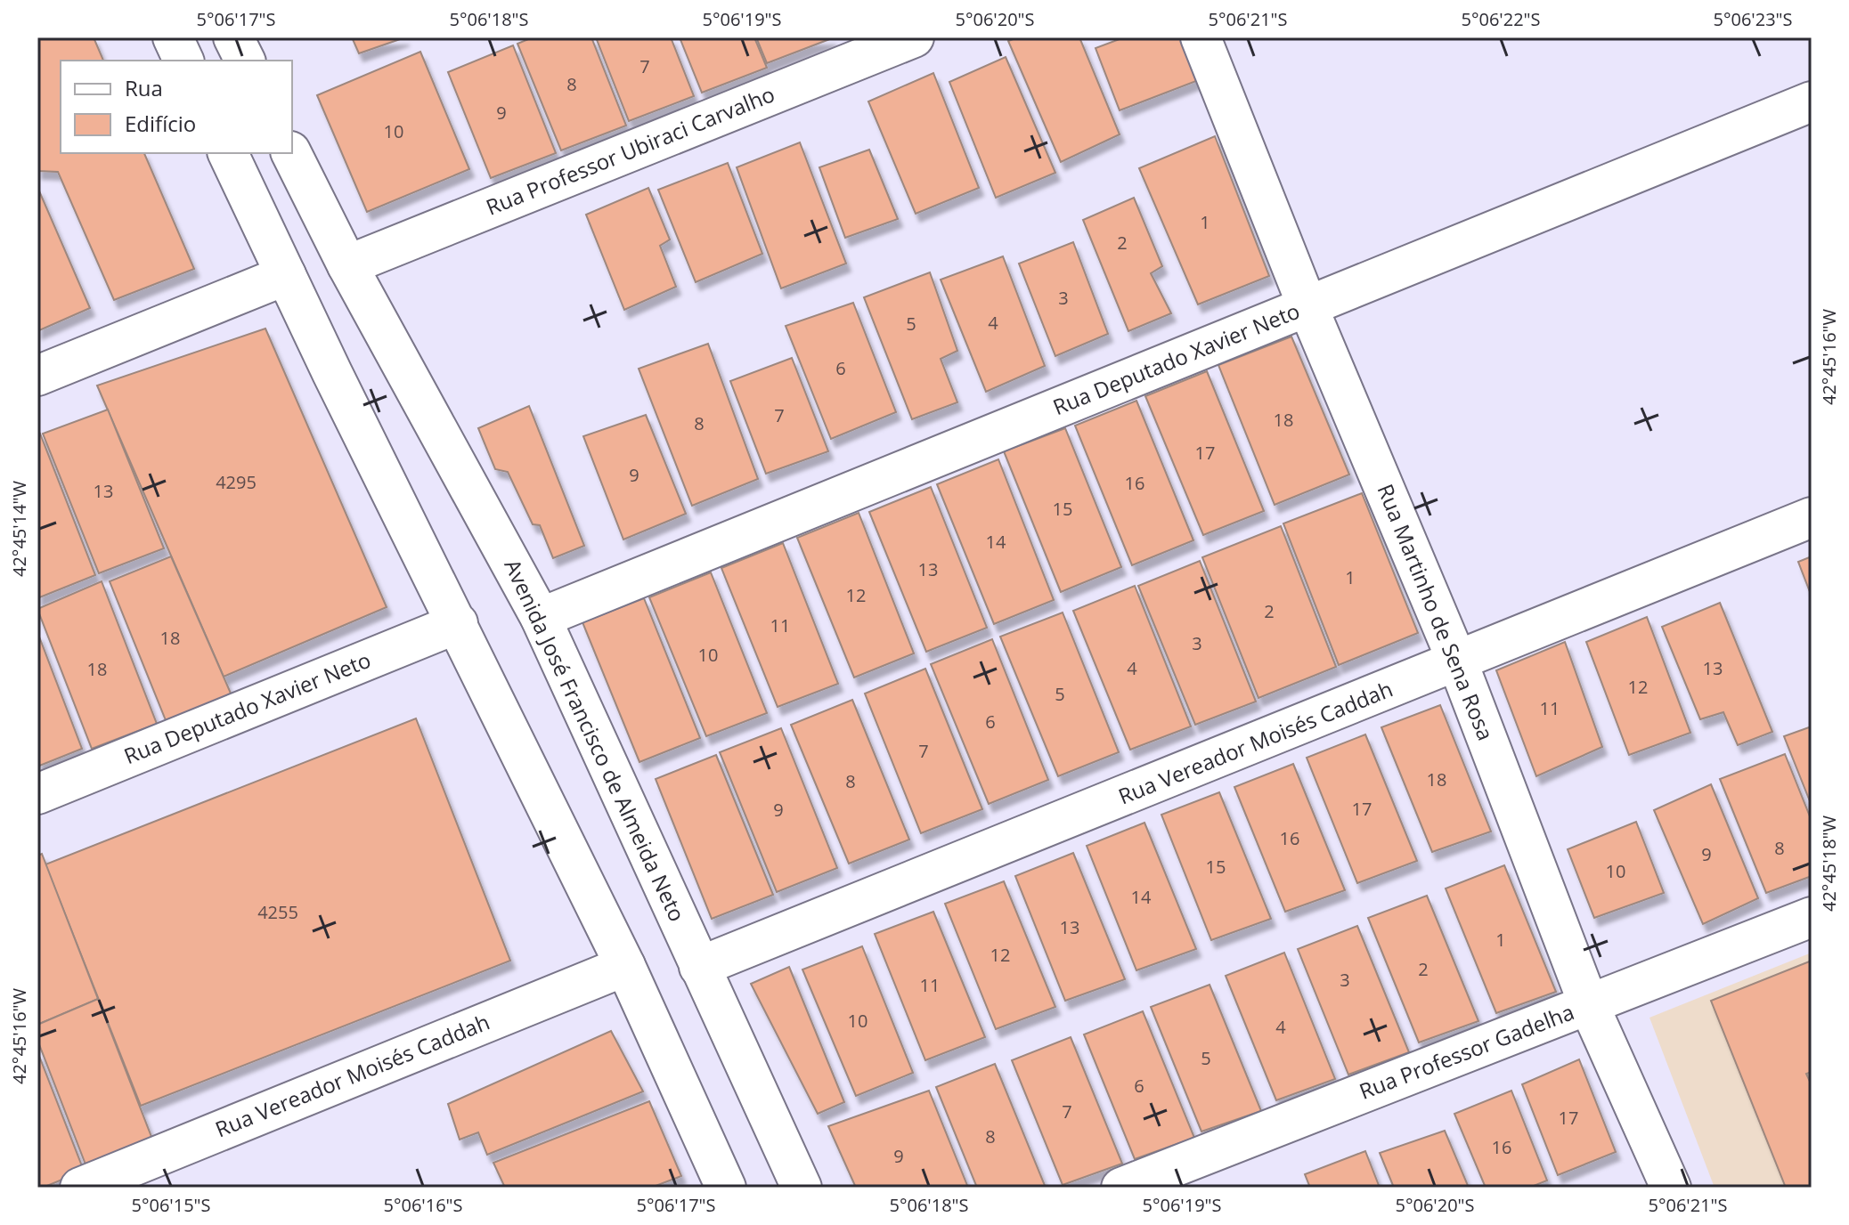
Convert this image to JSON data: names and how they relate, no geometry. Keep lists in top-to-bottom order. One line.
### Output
{"streets":{"street":["Rua Professor Ubiraci Carvalho","Rua Deputado Xavier Neto","Rua Martinho de Sena Rosa","Avenida José Francisco de Almeida Neto","Rua Vereador Moisés Caddah","Rua Professor Gadelha"]},"crossings":[["Rua Professor Ubiraci Carvalho","Avenida José Francisco de Almeida Neto"],["Rua Deputado Xavier Neto","Rua Martinho de Sena Rosa"],["Rua Deputado Xavier Neto","Avenida José Francisco de Almeida Neto"],["Rua Martinho de Sena Rosa","Rua Vereador Moisés Caddah"],["Rua Martinho de Sena Rosa","Rua Professor Gadelha"],["Avenida José Francisco de Almeida Neto","Rua Vereador Moisés Caddah"]],"house_numbers":["7","8","9","10","1","2","3","4","5","6","7","18","8","17","9","4295","16","13","15","14","13","1","12","2","11","18","3","10","4","13","18","12","5","11","6","7","18","8","17","9","16","8","9","15","10","14","4255","13","1","12","2","3","11","10","4","5","6","7","17","8","16","9"],"legend":["Rua","Edifício"],"coordinates":["5°06'17\"S","5°06'18\"S","5°06'19\"S","5°06'20\"S","5°06'21\"S","5°06'22\"S","5°06'23\"S","42°45'16\"W","42°45'14\"W","42°45'18\"W","5°06'15\"S","5°06'16\"S"]}
